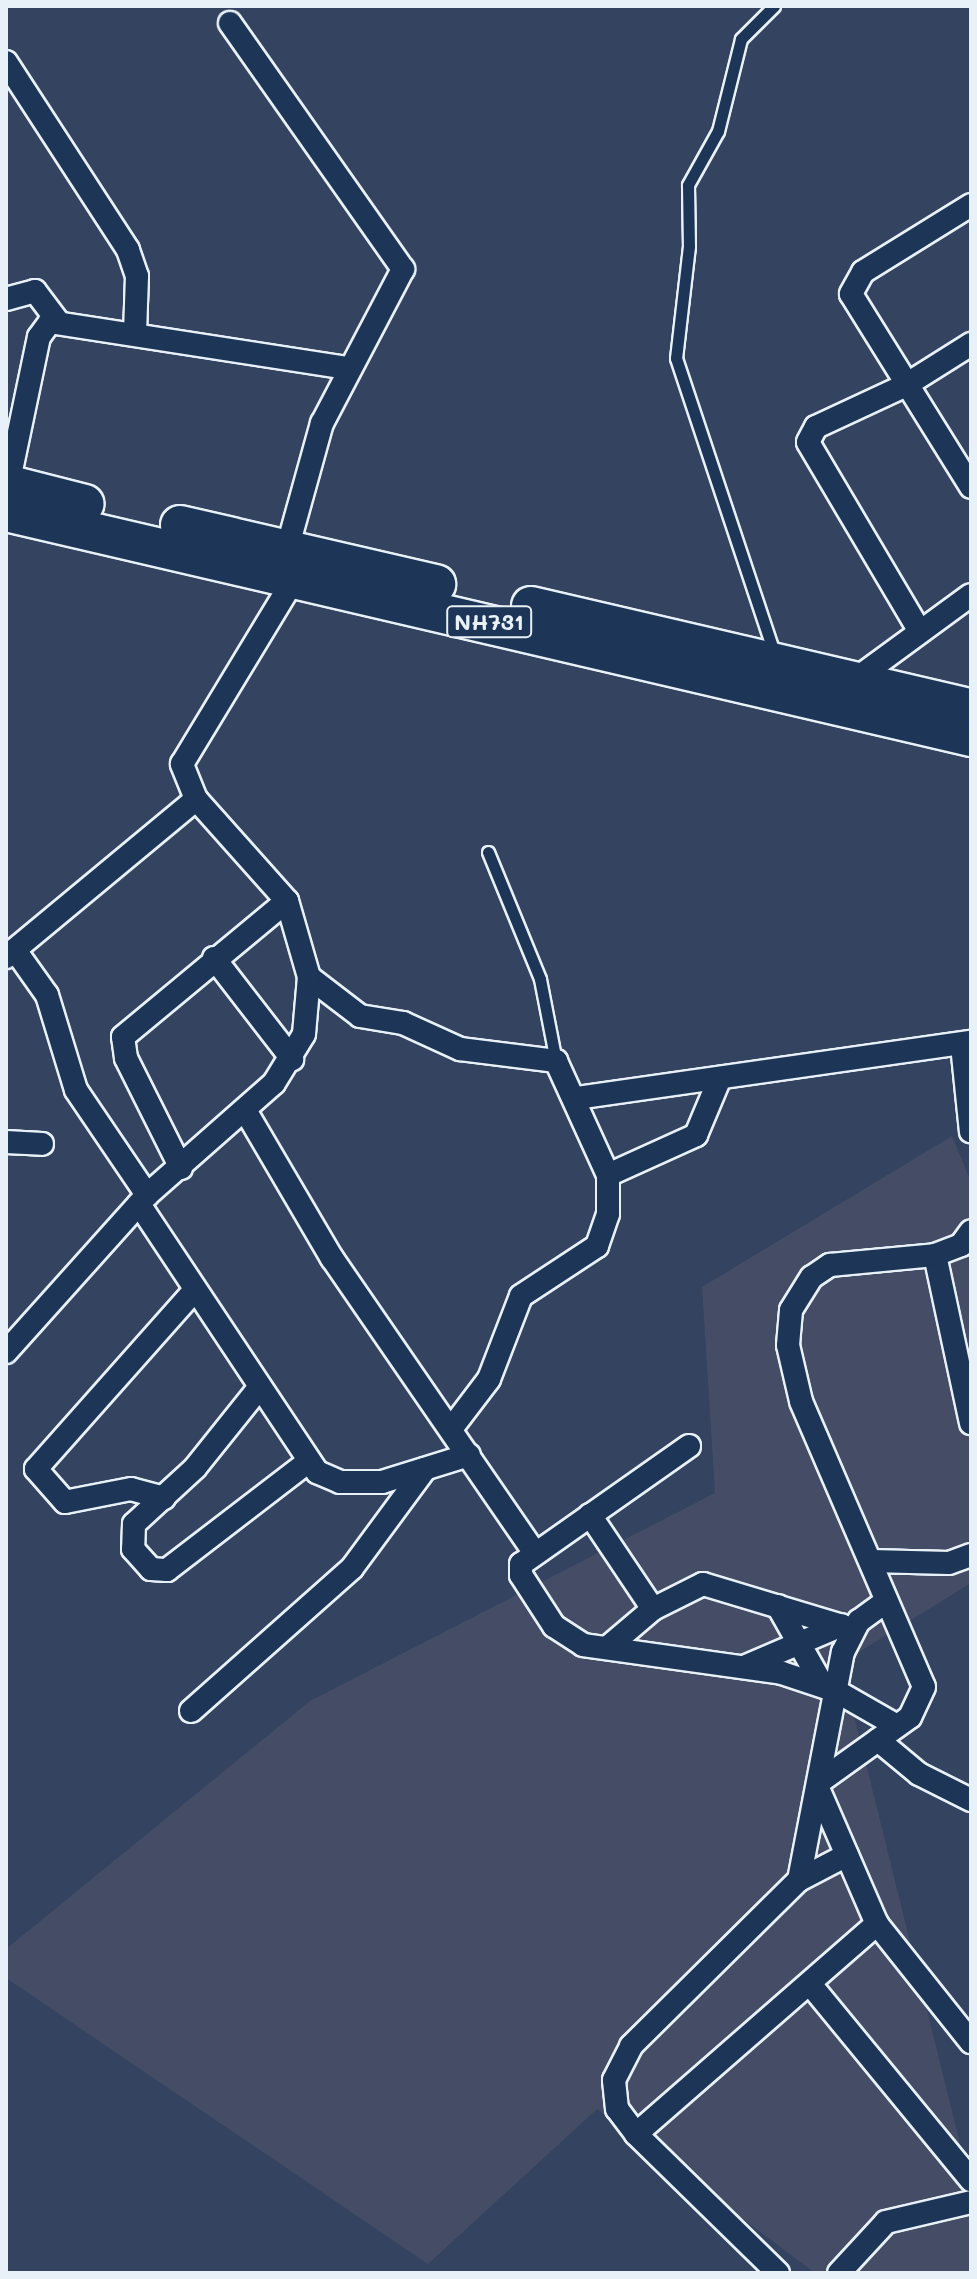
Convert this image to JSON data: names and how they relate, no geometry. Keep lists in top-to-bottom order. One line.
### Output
{"streets":{"highway":["NH731"]}}
